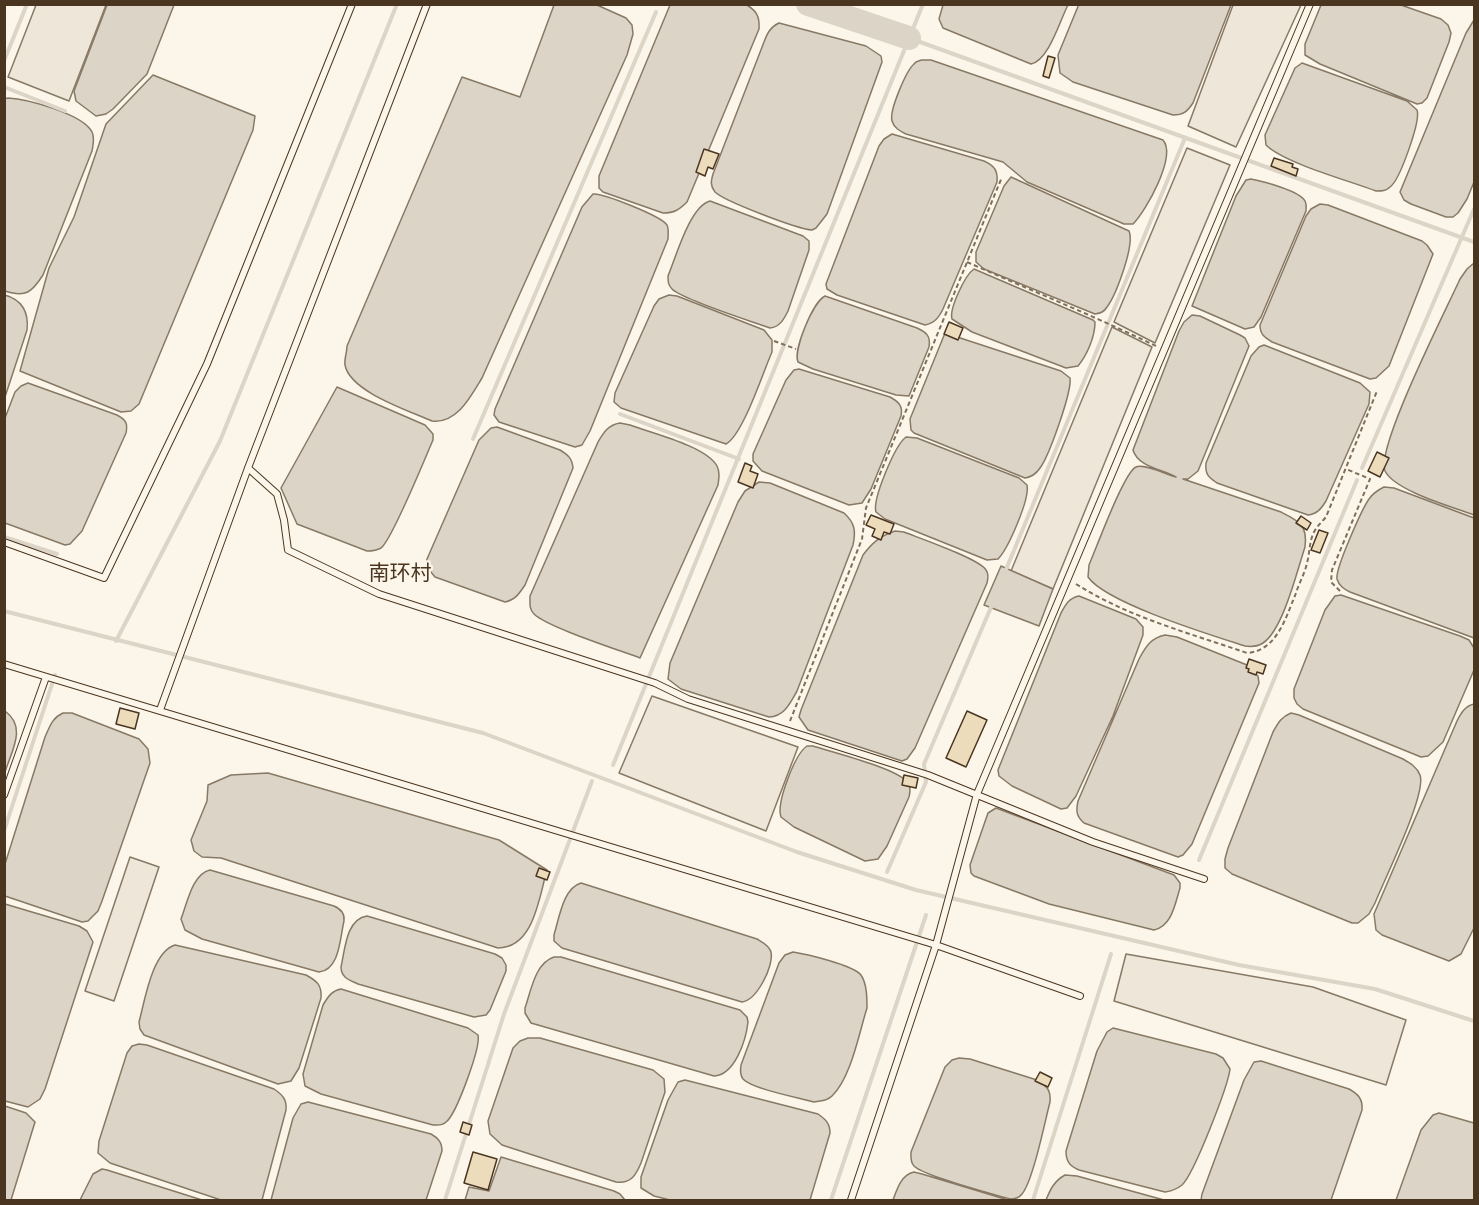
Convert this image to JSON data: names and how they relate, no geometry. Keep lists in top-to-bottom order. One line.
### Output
{"districts":["南环村"]}
